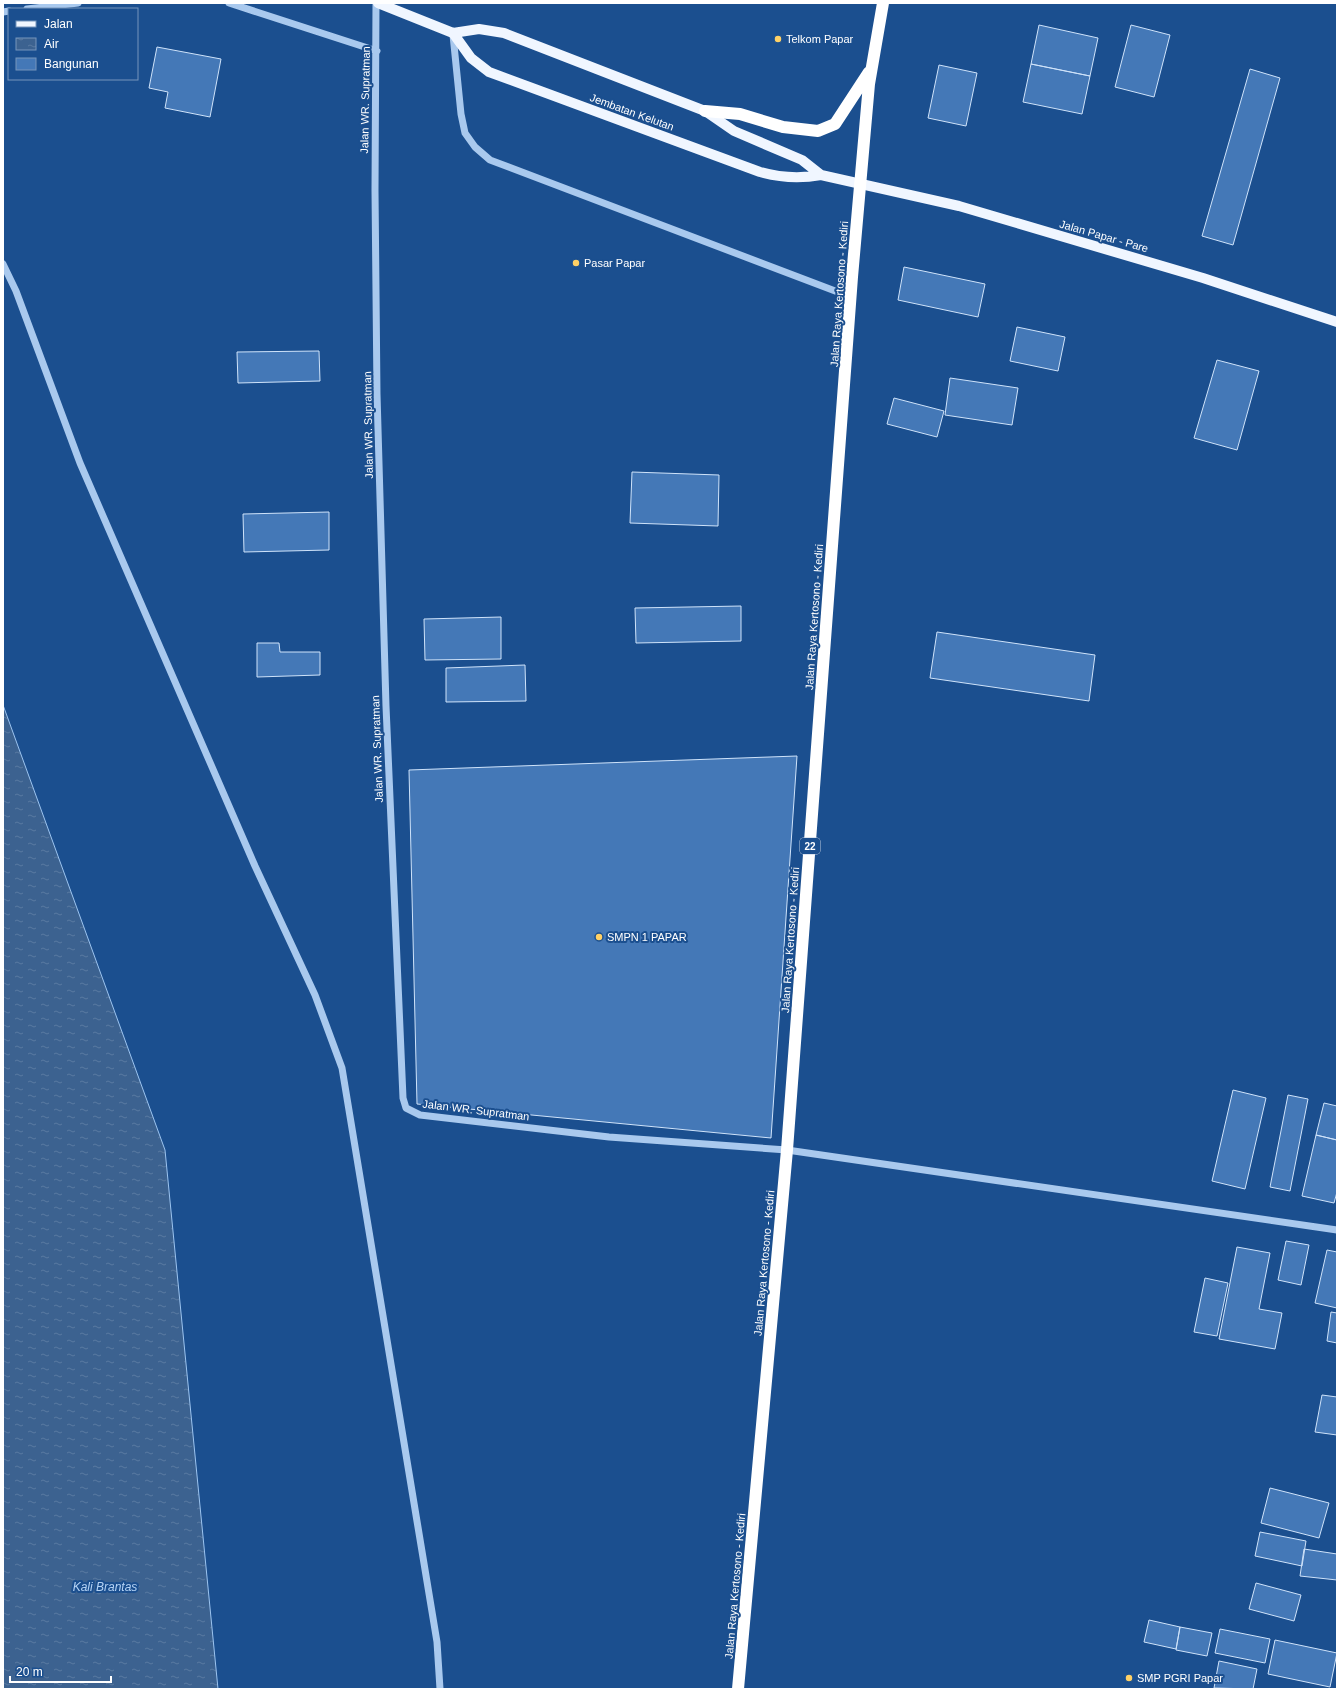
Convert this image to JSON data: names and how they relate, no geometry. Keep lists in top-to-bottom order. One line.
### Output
{"streets":{"highway":["Jalan Raya Kertosono - Kediri","22"],"main road":["Jembatan Kelutan","Jalan Papar - Pare"],"street":["Jalan WR. Supratman"]},"crossings":[["Jalan WR. Supratman","Jalan Raya Kertosono - Kediri"],["Jembatan Kelutan","Jalan Papar - Pare"],["Jembatan Kelutan","Jalan Raya Kertosono - Kediri"],["Jalan Papar - Pare","Jalan Raya Kertosono - Kediri"]],"water":["Kali Brantas"],"places":["Telkom Papar","Pasar Papar","SMPN 1 PAPAR","SMP PGRI Papar"],"legend":["Jalan","Air","Bangunan"],"scale_bar":"20 m"}
